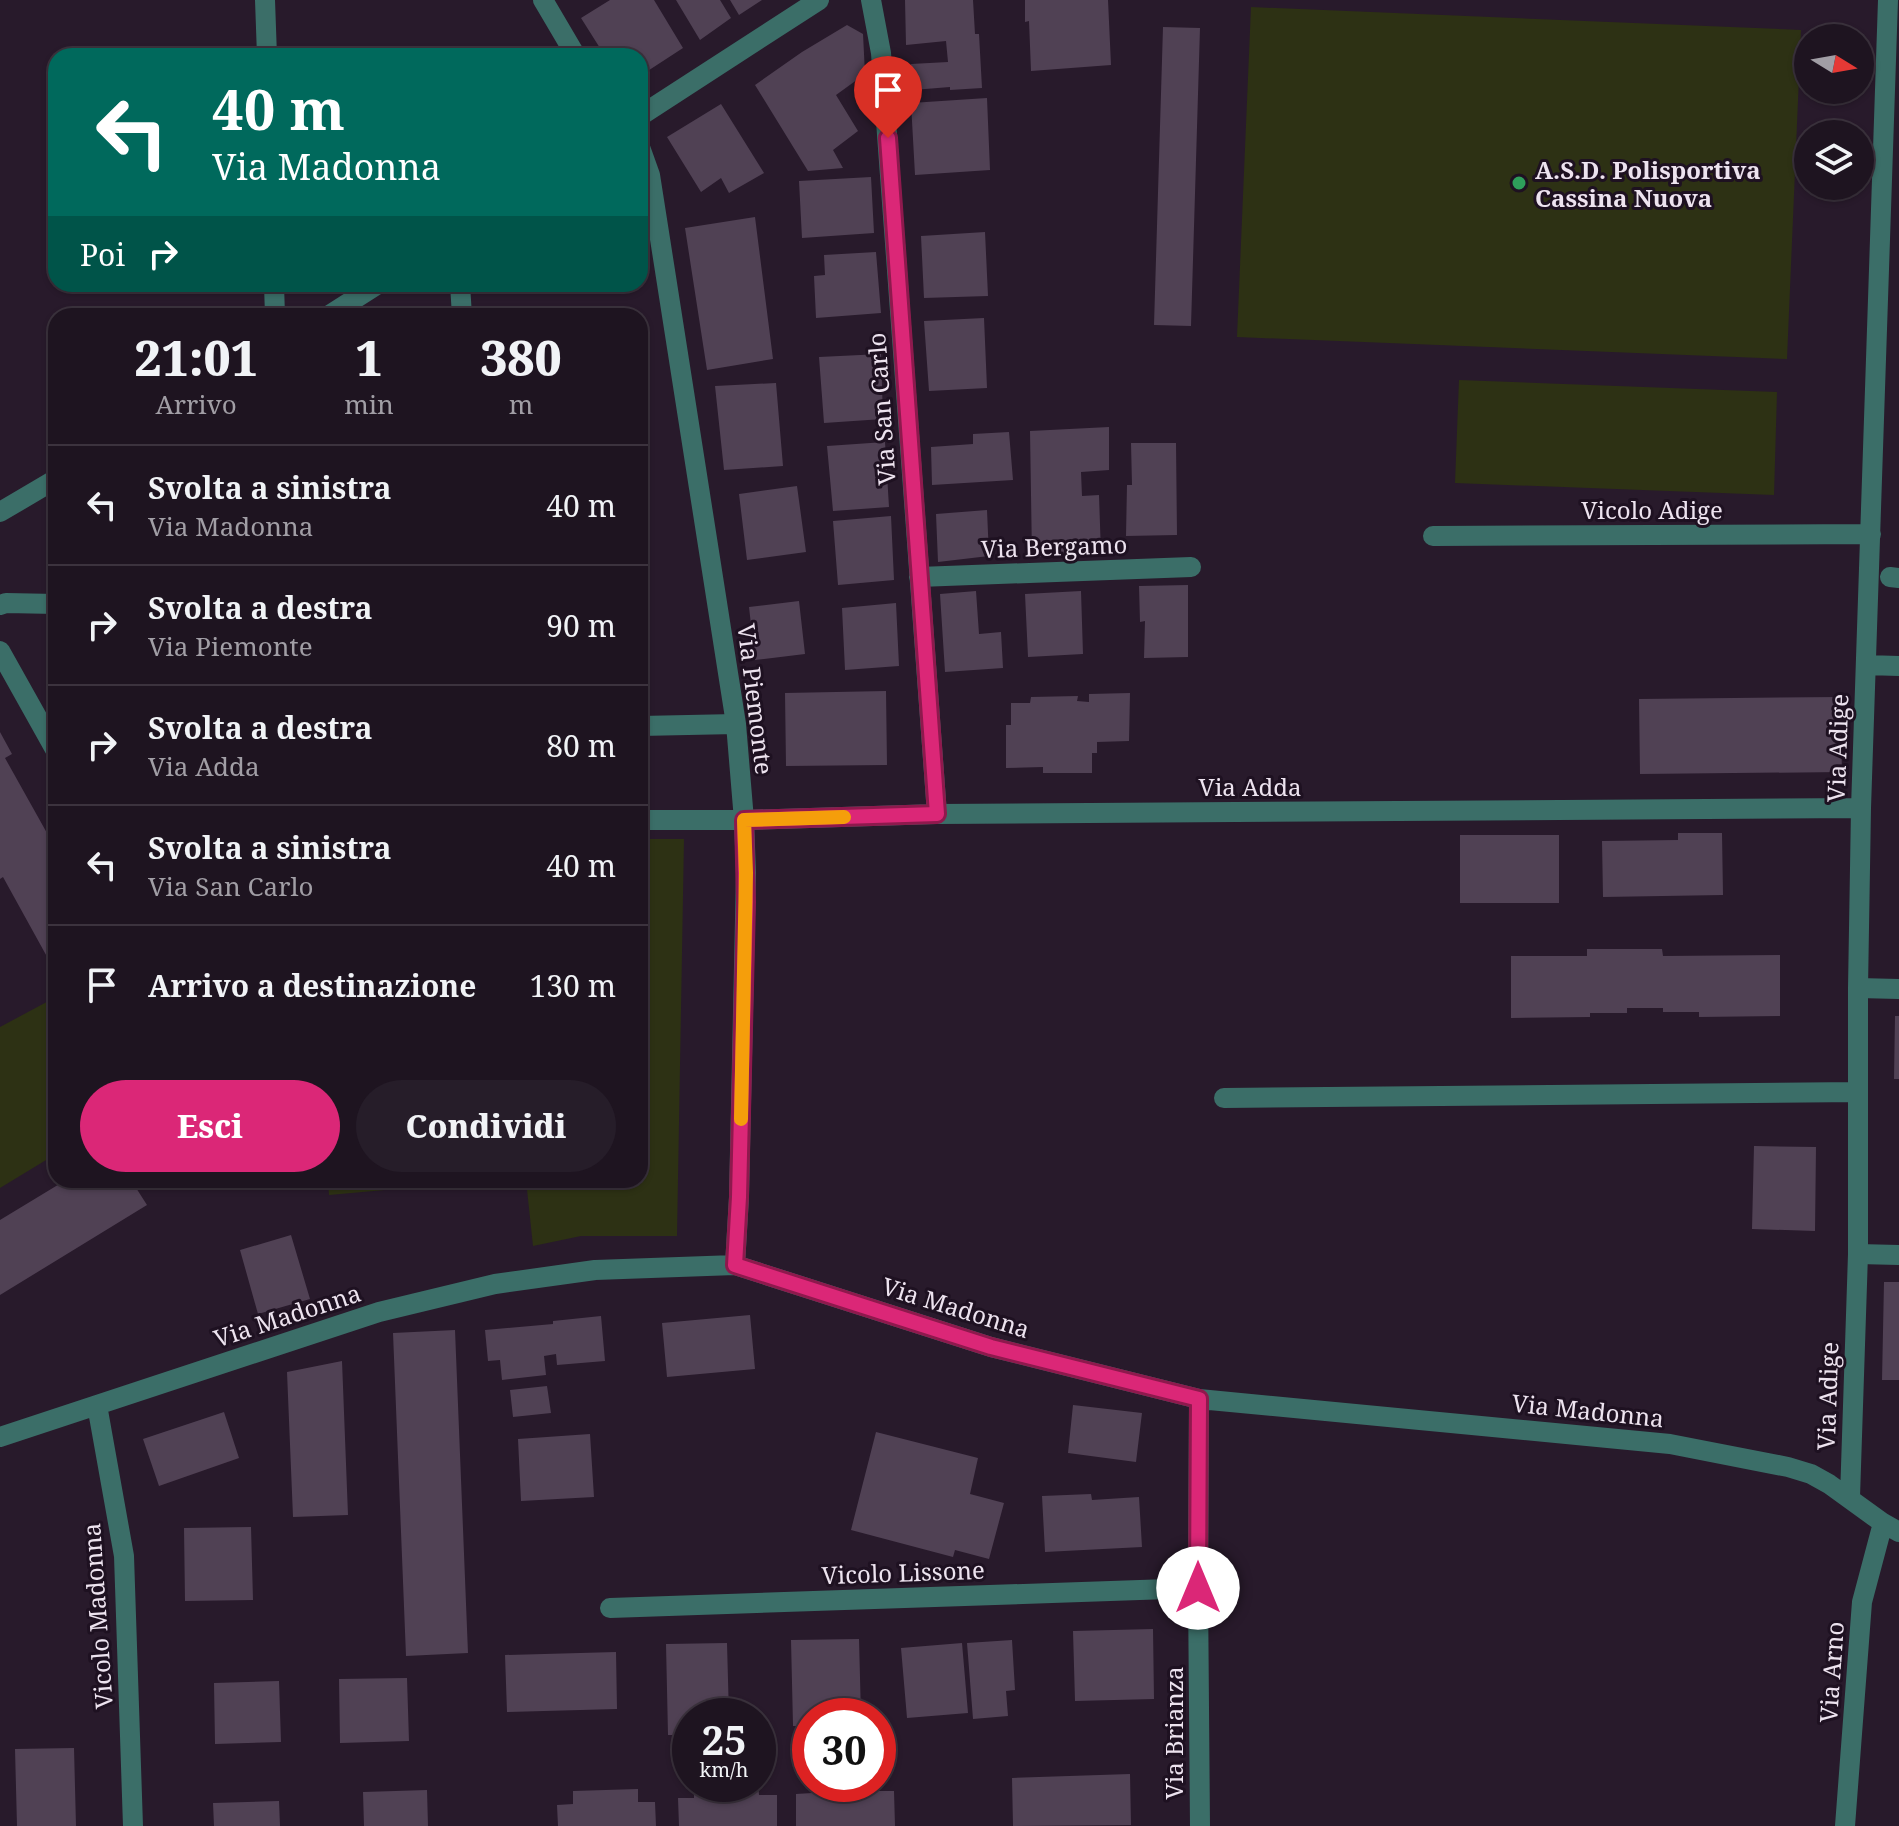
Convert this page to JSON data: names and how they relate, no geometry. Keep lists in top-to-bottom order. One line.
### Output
{"streets":{"street":["Via San Carlo","Vicolo Adige","Via Bergamo","Via Piemonte","Via Adige","Via Adda","Via Madonna","Vicolo Lissone","Vicolo Madonna","Via Arno","Via Brianza"]},"crossings":[["Via San Carlo","Via Bergamo"],["Via San Carlo","Via Adda"],["Vicolo Adige","Via Adige"],["Via Piemonte","Via Adda"],["Via Piemonte","Via Madonna"],["Via Adige","Via Adda"],["Via Adige","Via Madonna"],["Via Madonna","Vicolo Madonna"],["Via Madonna","Via Arno"],["Via Madonna","Via Brianza"],["Vicolo Lissone","Via Brianza"]],"places":["A.S.D. Polisportiva Cassina Nuova"],"north":"right","page":{"turn":["40 m","Via Madonna"],"then":"Poi","eta":["21:01","Arrivo","1","min","380","m"],"list":[{"name":"Svolta a sinistra","note":"Via Madonna","value":"40 m"},{"name":"Svolta a destra","note":"Via Piemonte","value":"90 m"},{"name":"Svolta a destra","note":"Via Adda","value":"80 m"},{"name":"Svolta a sinistra","note":"Via San Carlo","value":"40 m"},{"name":"Arrivo a destinazione","value":"130 m"}],"buttons":["Esci","Condividi"],"speed":"25 km/h","limit":"30"}}
